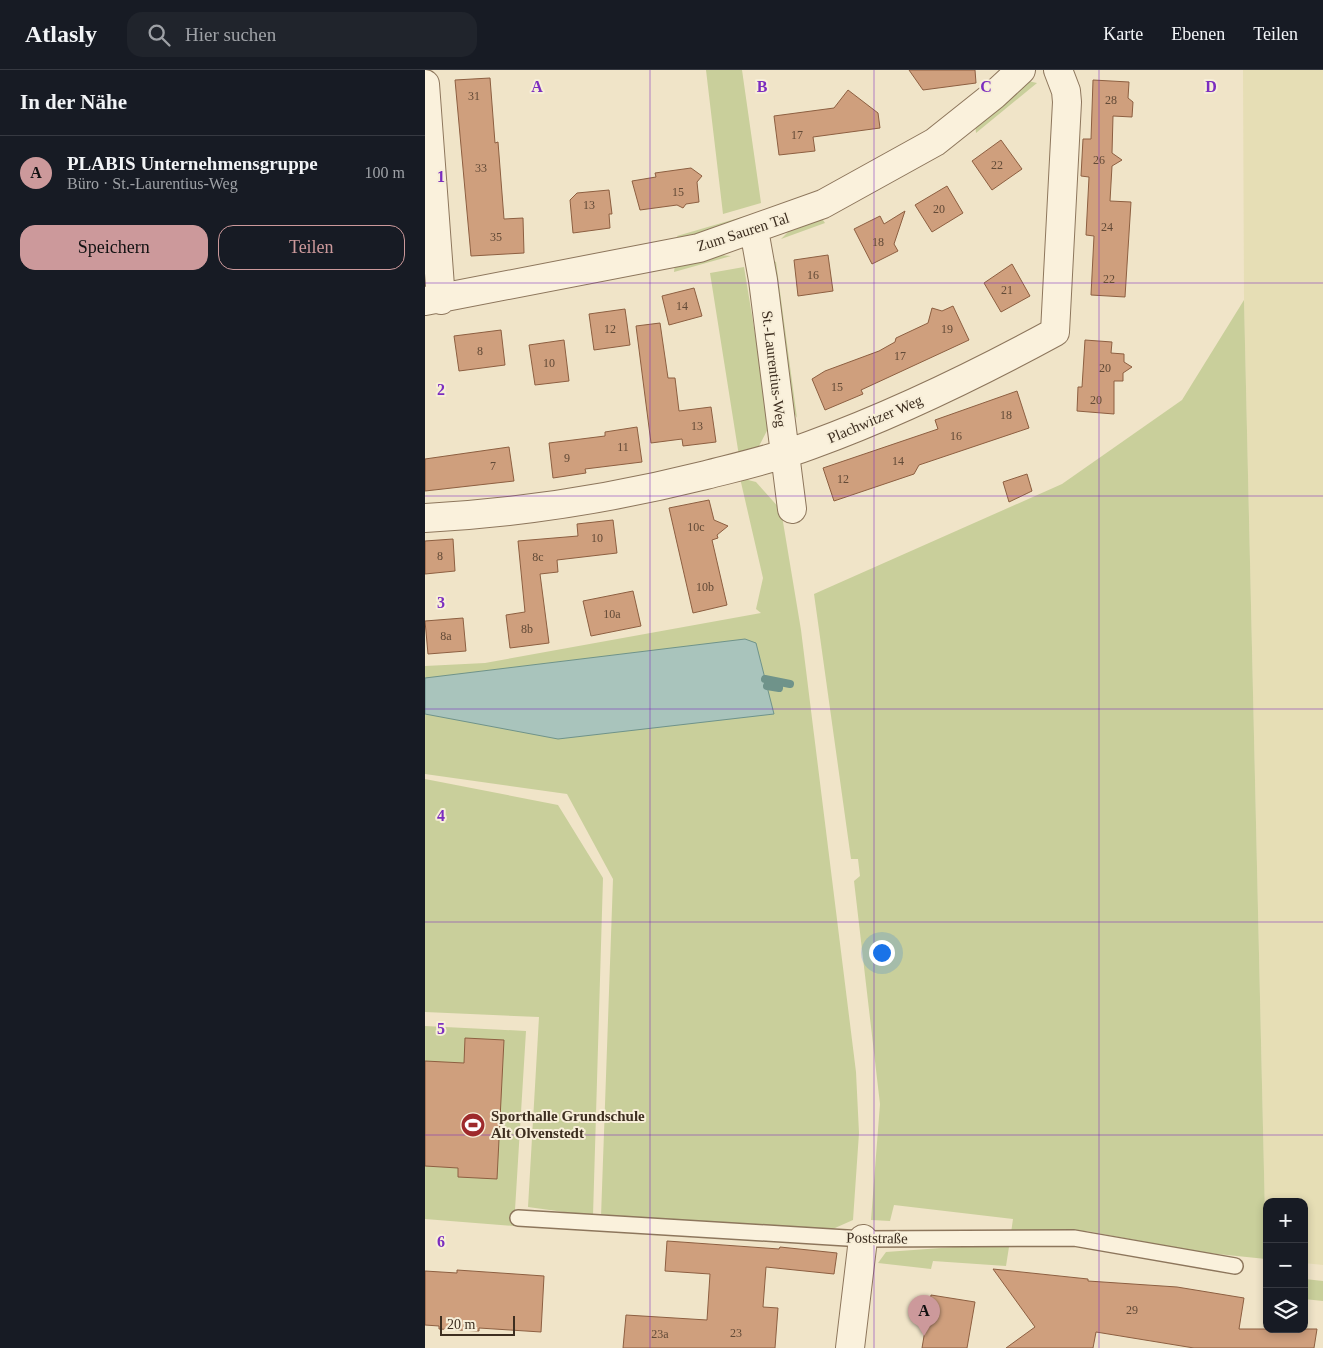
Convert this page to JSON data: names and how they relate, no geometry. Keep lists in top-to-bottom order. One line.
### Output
{"streets":{"street":["Zum Sauren Tal","St.-Laurentius-Weg","Plachwitzer Weg"],"lane":["Poststraße"]},"crossings":[["Zum Sauren Tal","St.-Laurentius-Weg"],["St.-Laurentius-Weg","Plachwitzer Weg"]],"places":{"sports":["Sporthalle Grundschule Alt Olvenstedt"]},"house_numbers":["31","28","17","26","22","33","15","13","20","24","35","18","16","22","21","14","12","19","8","17","10","20","15","20","18","13","16","11","9","14","7","12","10c","10","8","8c","10b","10a","8b","8a","29","23","23a"],"scale_bar":"20 m","page":{"header":"Atlasly","search":"Hier suchen","nav":["Karte","Ebenen","Teilen"],"heading":"In der Nähe","list":[{"mark":"A","name":"PLABIS Unternehmensgruppe","note":"Büro · St.-Laurentius-Weg","value":"100 m"}],"buttons":["Speichern","Teilen"],"map_buttons":["+","−"],"pins":"A","scale":"20 m"},"grid":{"columns":["A","B","C","D"],"rows":["1","2","3","4","5","6"]}}
